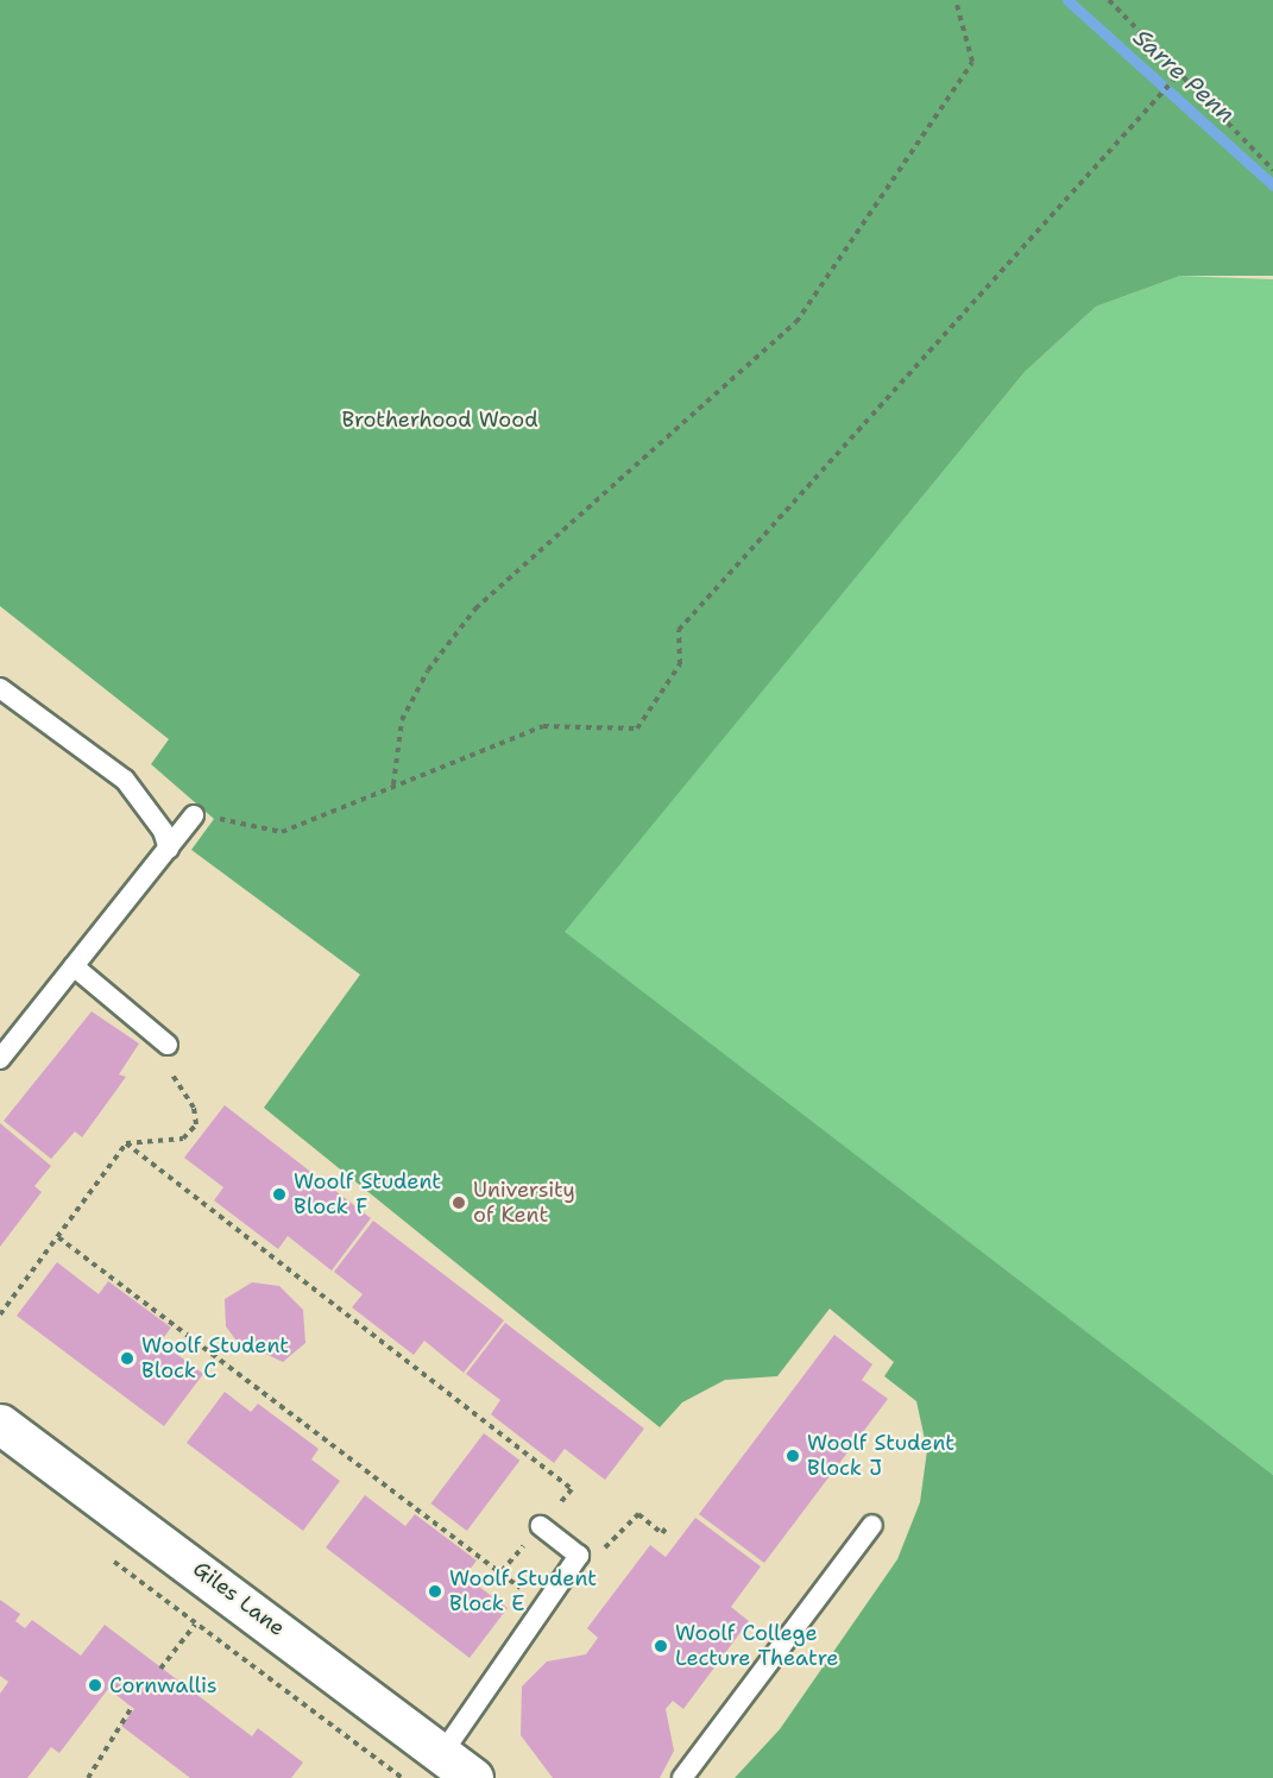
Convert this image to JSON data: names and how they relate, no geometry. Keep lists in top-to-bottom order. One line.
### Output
{"streets":{"street":["Giles Lane"]},"water":["Sarre Penn"],"parks":["Brotherhood Wood"],"places":["Woolf Student Block F","University of Kent","Woolf Student Block C","Woolf Student Block J","Woolf Student Block E","Woolf College Lecture Theatre","Cornwallis"]}
